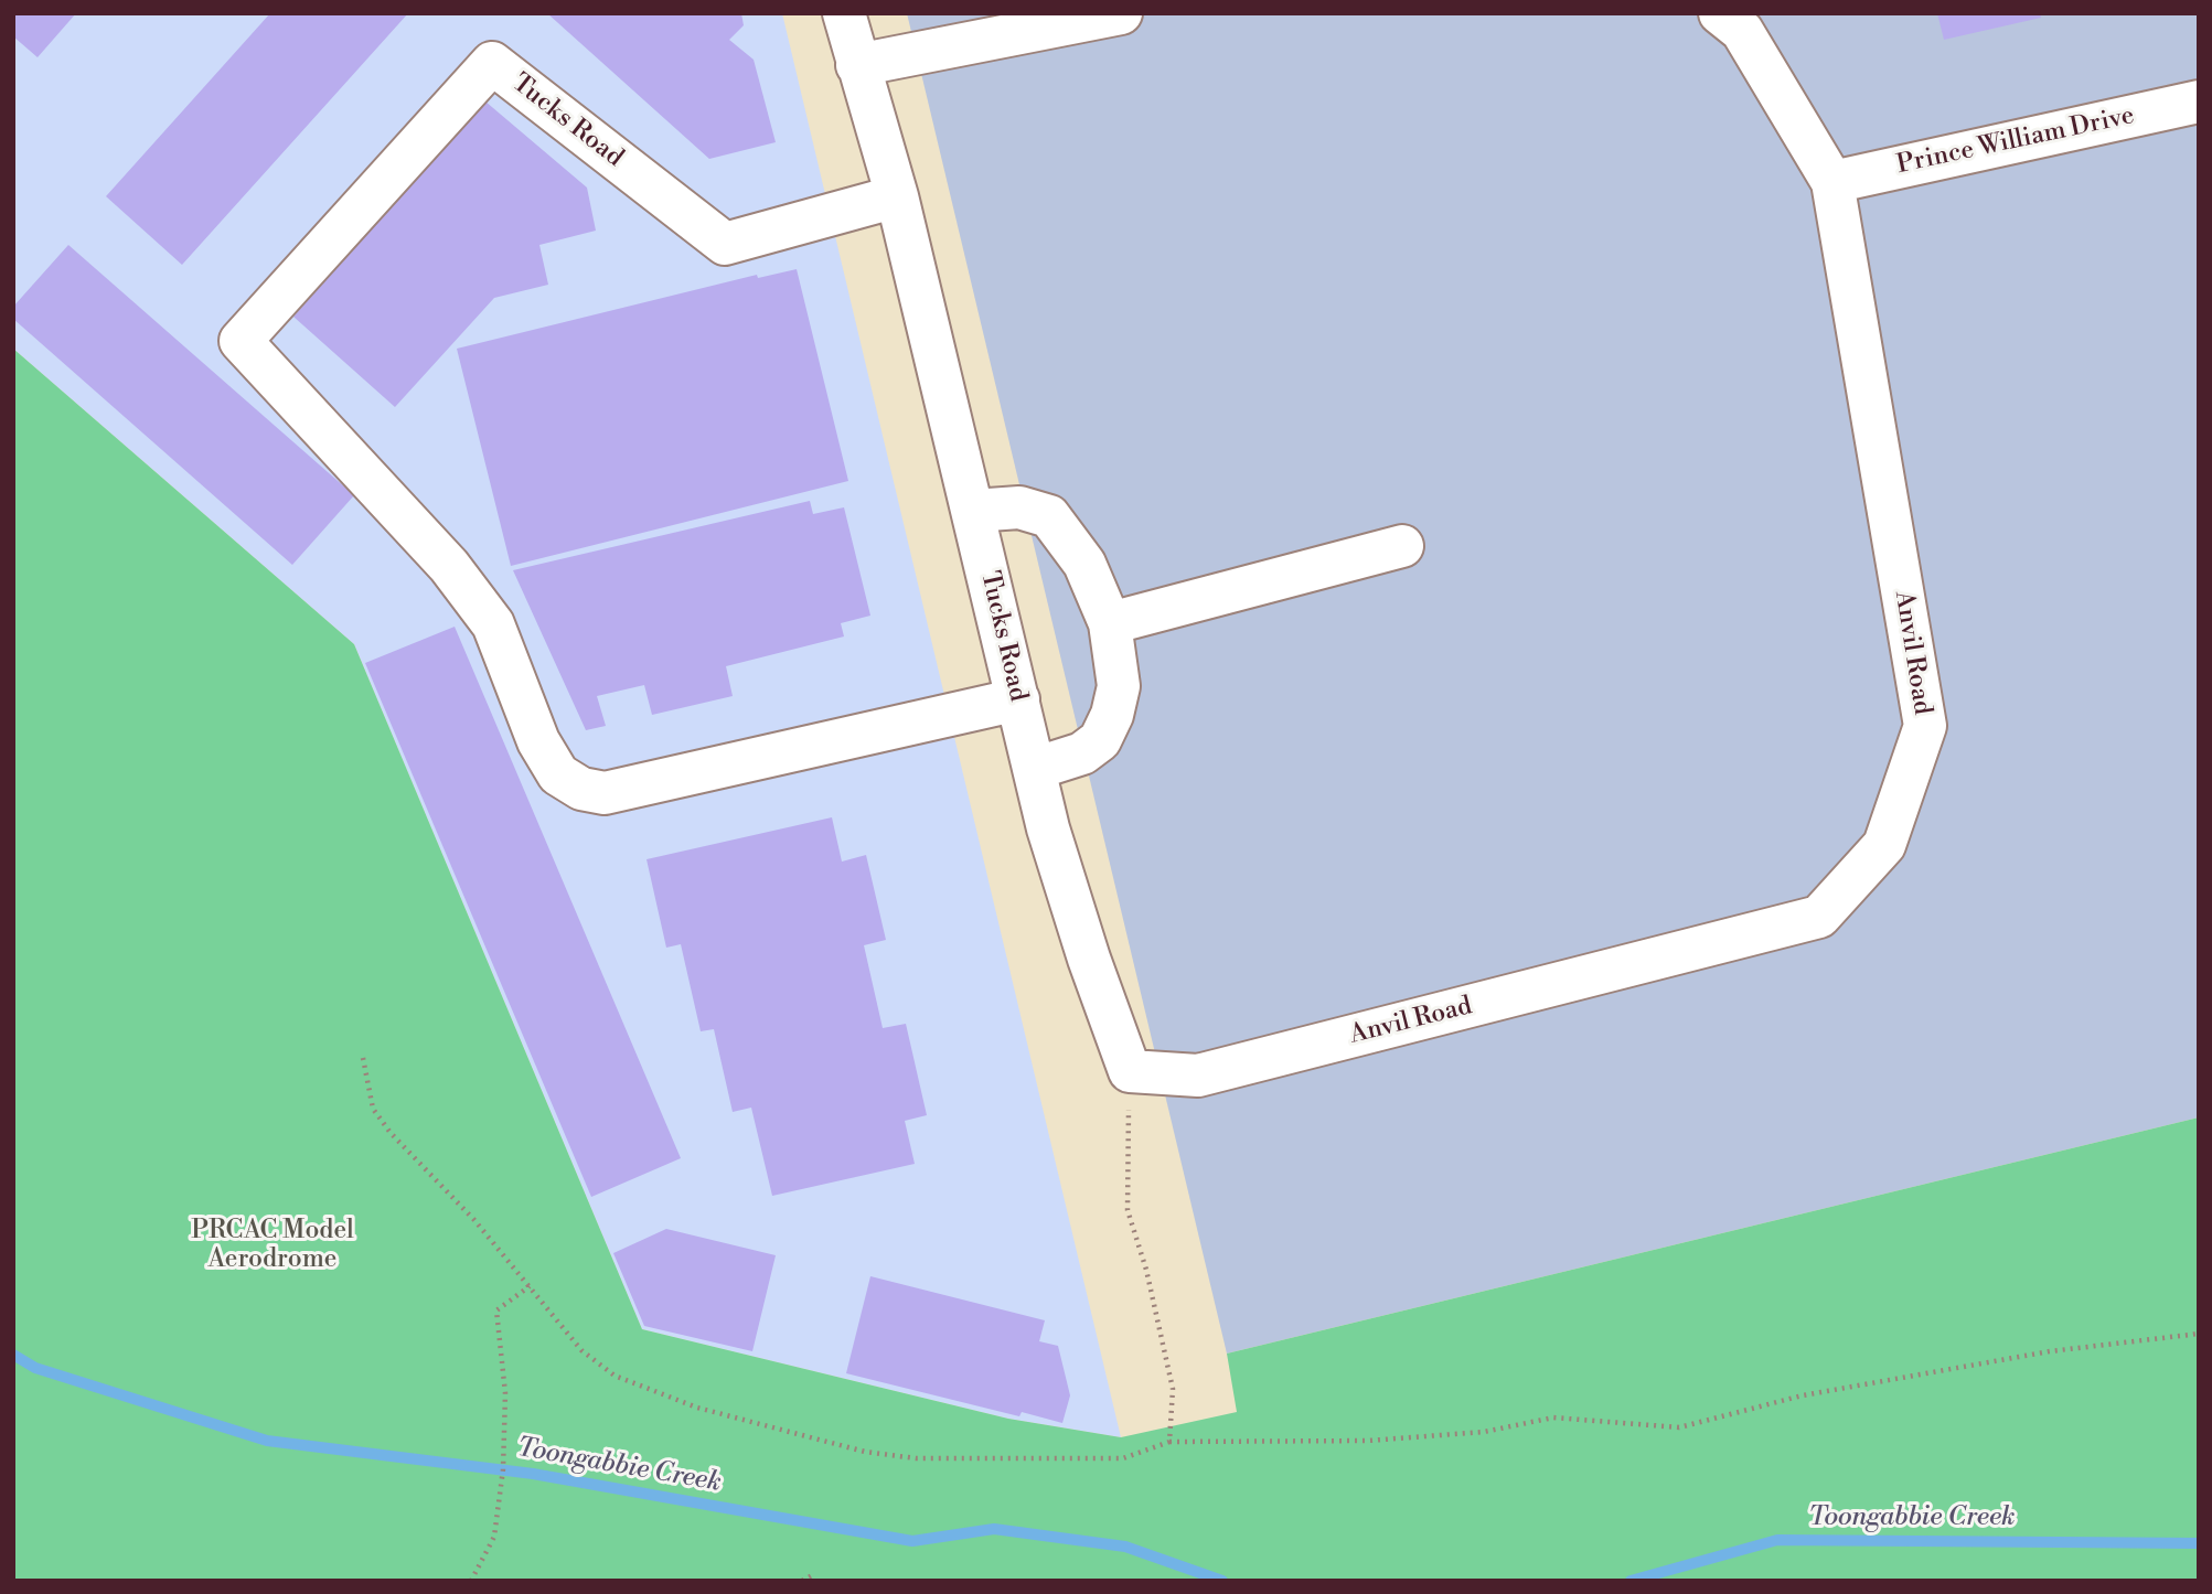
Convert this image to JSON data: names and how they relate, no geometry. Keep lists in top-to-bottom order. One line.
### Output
{"streets":{"street":["Tucks Road","Prince William Drive","Anvil Road"]},"crossings":[["Tucks Road","Anvil Road"],["Prince William Drive","Anvil Road"]],"water":["Toongabbie Creek"],"parks":["PRCAC Model Aerodrome"]}
